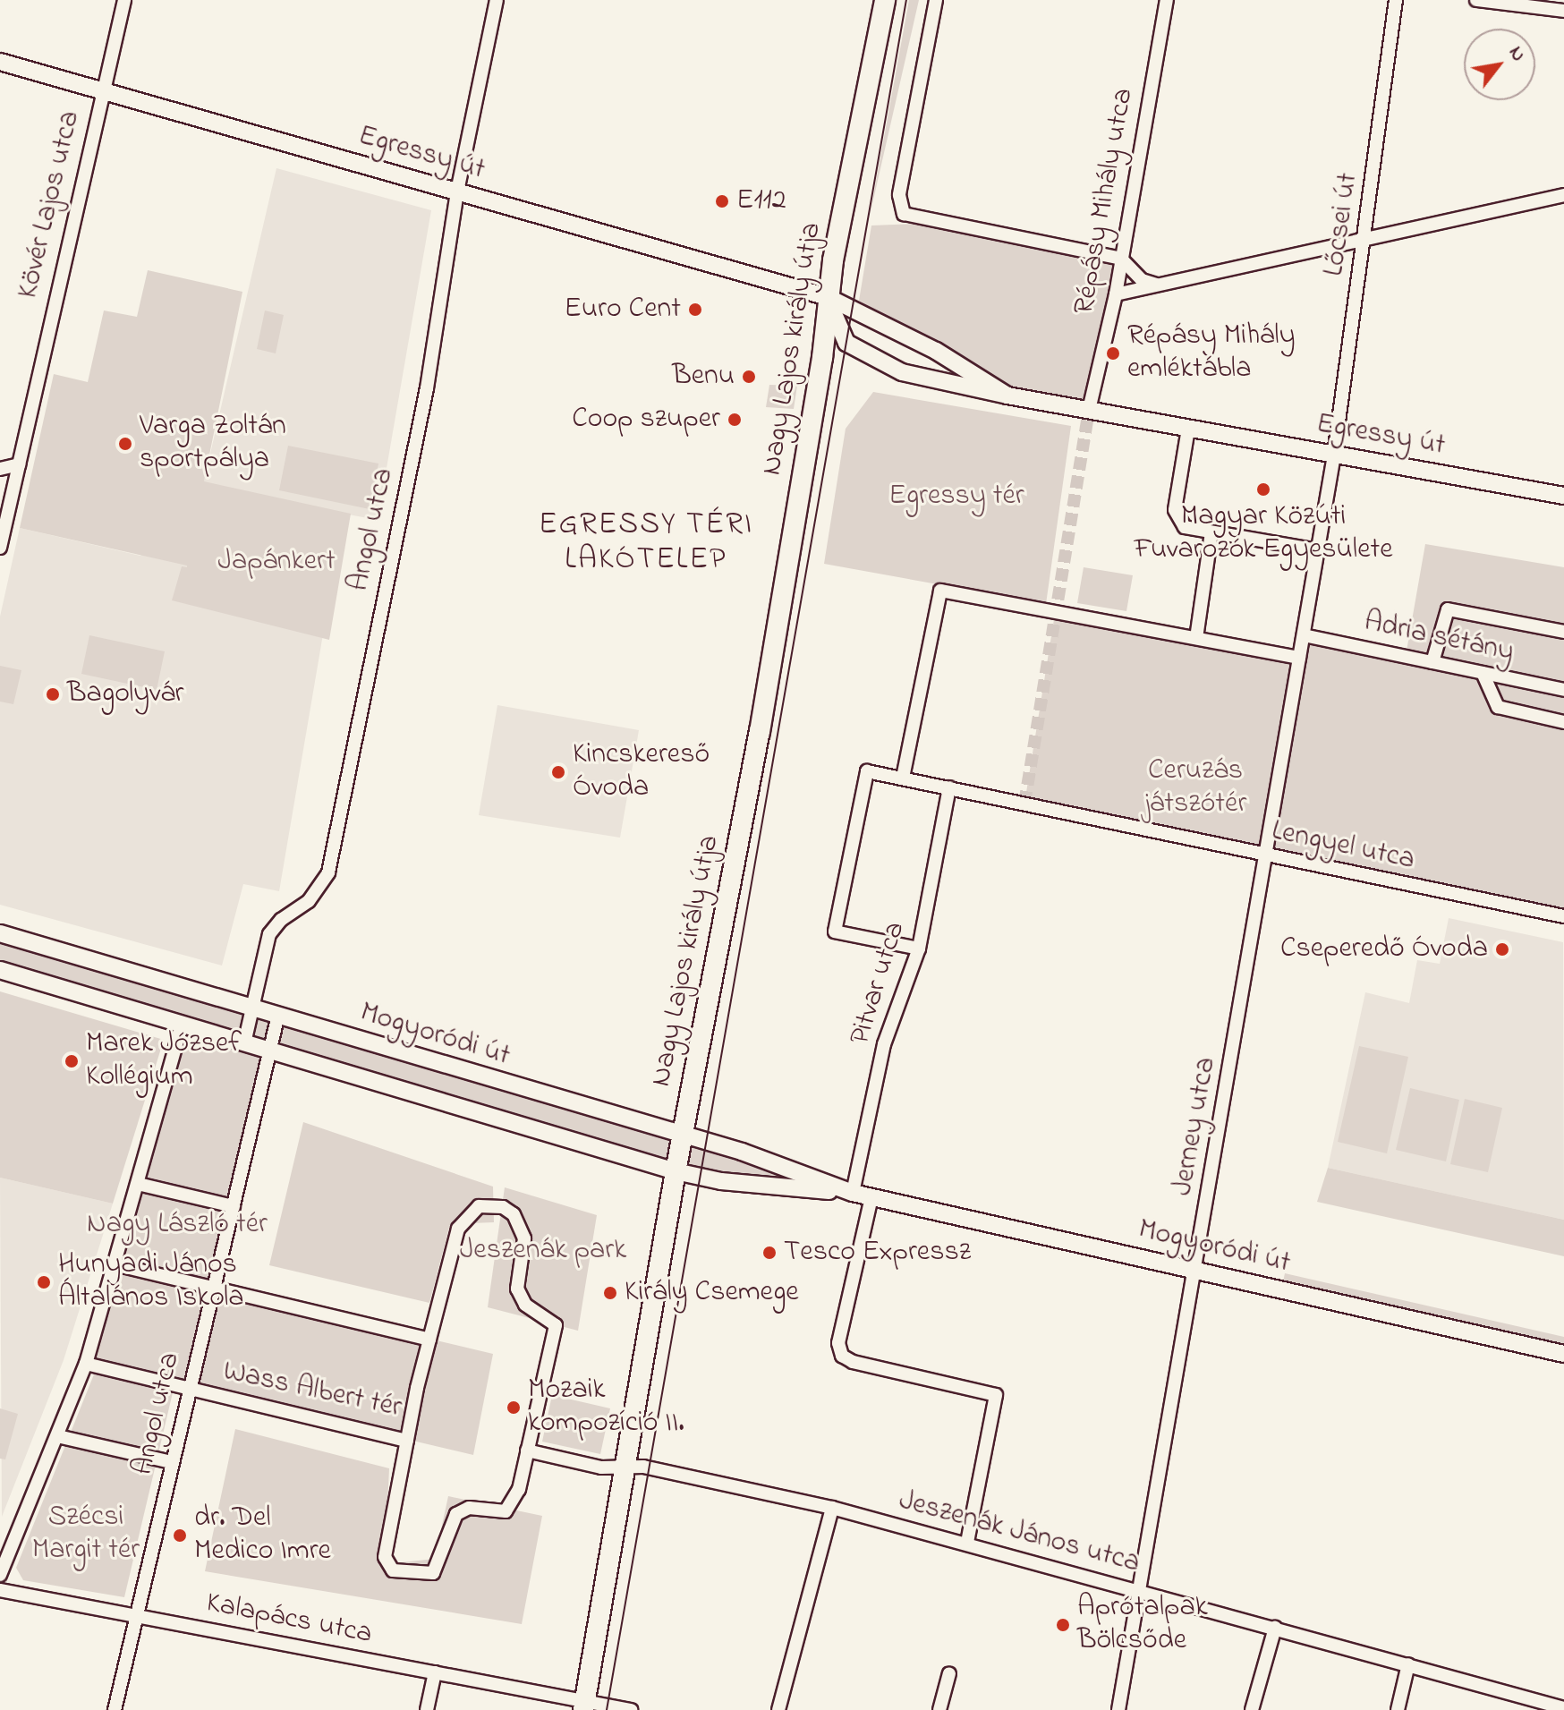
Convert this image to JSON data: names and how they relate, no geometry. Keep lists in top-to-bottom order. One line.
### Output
{"streets":{"main road":["Nagy Lajos király útja"],"street":["Egressy út","Répásy Mihály utca","Kövér Lajos utca","Lőcsei út","Angol utca","Adria sétány","Lengyel utca","Pitvar utca","Mogyoródi út","Jerney utca","Wass Albert tér","Jeszenák János utca","Kalapács utca"]},"crossings":[["Egressy út","Répásy Mihály utca"],["Egressy út","Kövér Lajos utca"],["Egressy út","Lőcsei út"],["Egressy út","Nagy Lajos király útja"],["Egressy út","Angol utca"],["Egressy út","Jerney utca"],["Lőcsei út","Jerney utca"],["Nagy Lajos király útja","Mogyoródi út"],["Nagy Lajos király útja","Jeszenák János utca"],["Nagy Lajos király útja","Kalapács utca"],["Angol utca","Mogyoródi út"],["Angol utca","Wass Albert tér"],["Angol utca","Kalapács utca"],["Adria sétány","Jerney utca"],["Lengyel utca","Pitvar utca"],["Lengyel utca","Jerney utca"],["Pitvar utca","Mogyoródi út"],["Mogyoródi út","Jerney utca"],["Jerney utca","Jeszenák János utca"]],"districts":["EGRESSY TÉRI LAKÓTELEP"],"parks":["Egressy tér","Japánkert","Ceruzás játszótér","Nagy László tér","Jeszenák park","Szécsi Margit tér"],"places":["E112","Euro Cent","Répásy Mihály emléktábla","Benu","Coop szuper","Varga Zoltán sportpálya","Magyar Közúti Fuvarozók Egyesülete","Bagolyvár","Kincskereső Óvoda","Cseperedő Óvoda","Marek József Kollégium","Tesco Expressz","Hunyadi János Általános Iskola","Király Csemege","Mozaik kompozíció II.","dr. Del Medico Imre","Aprótalpak Bölcsőde"],"north":"top right"}
